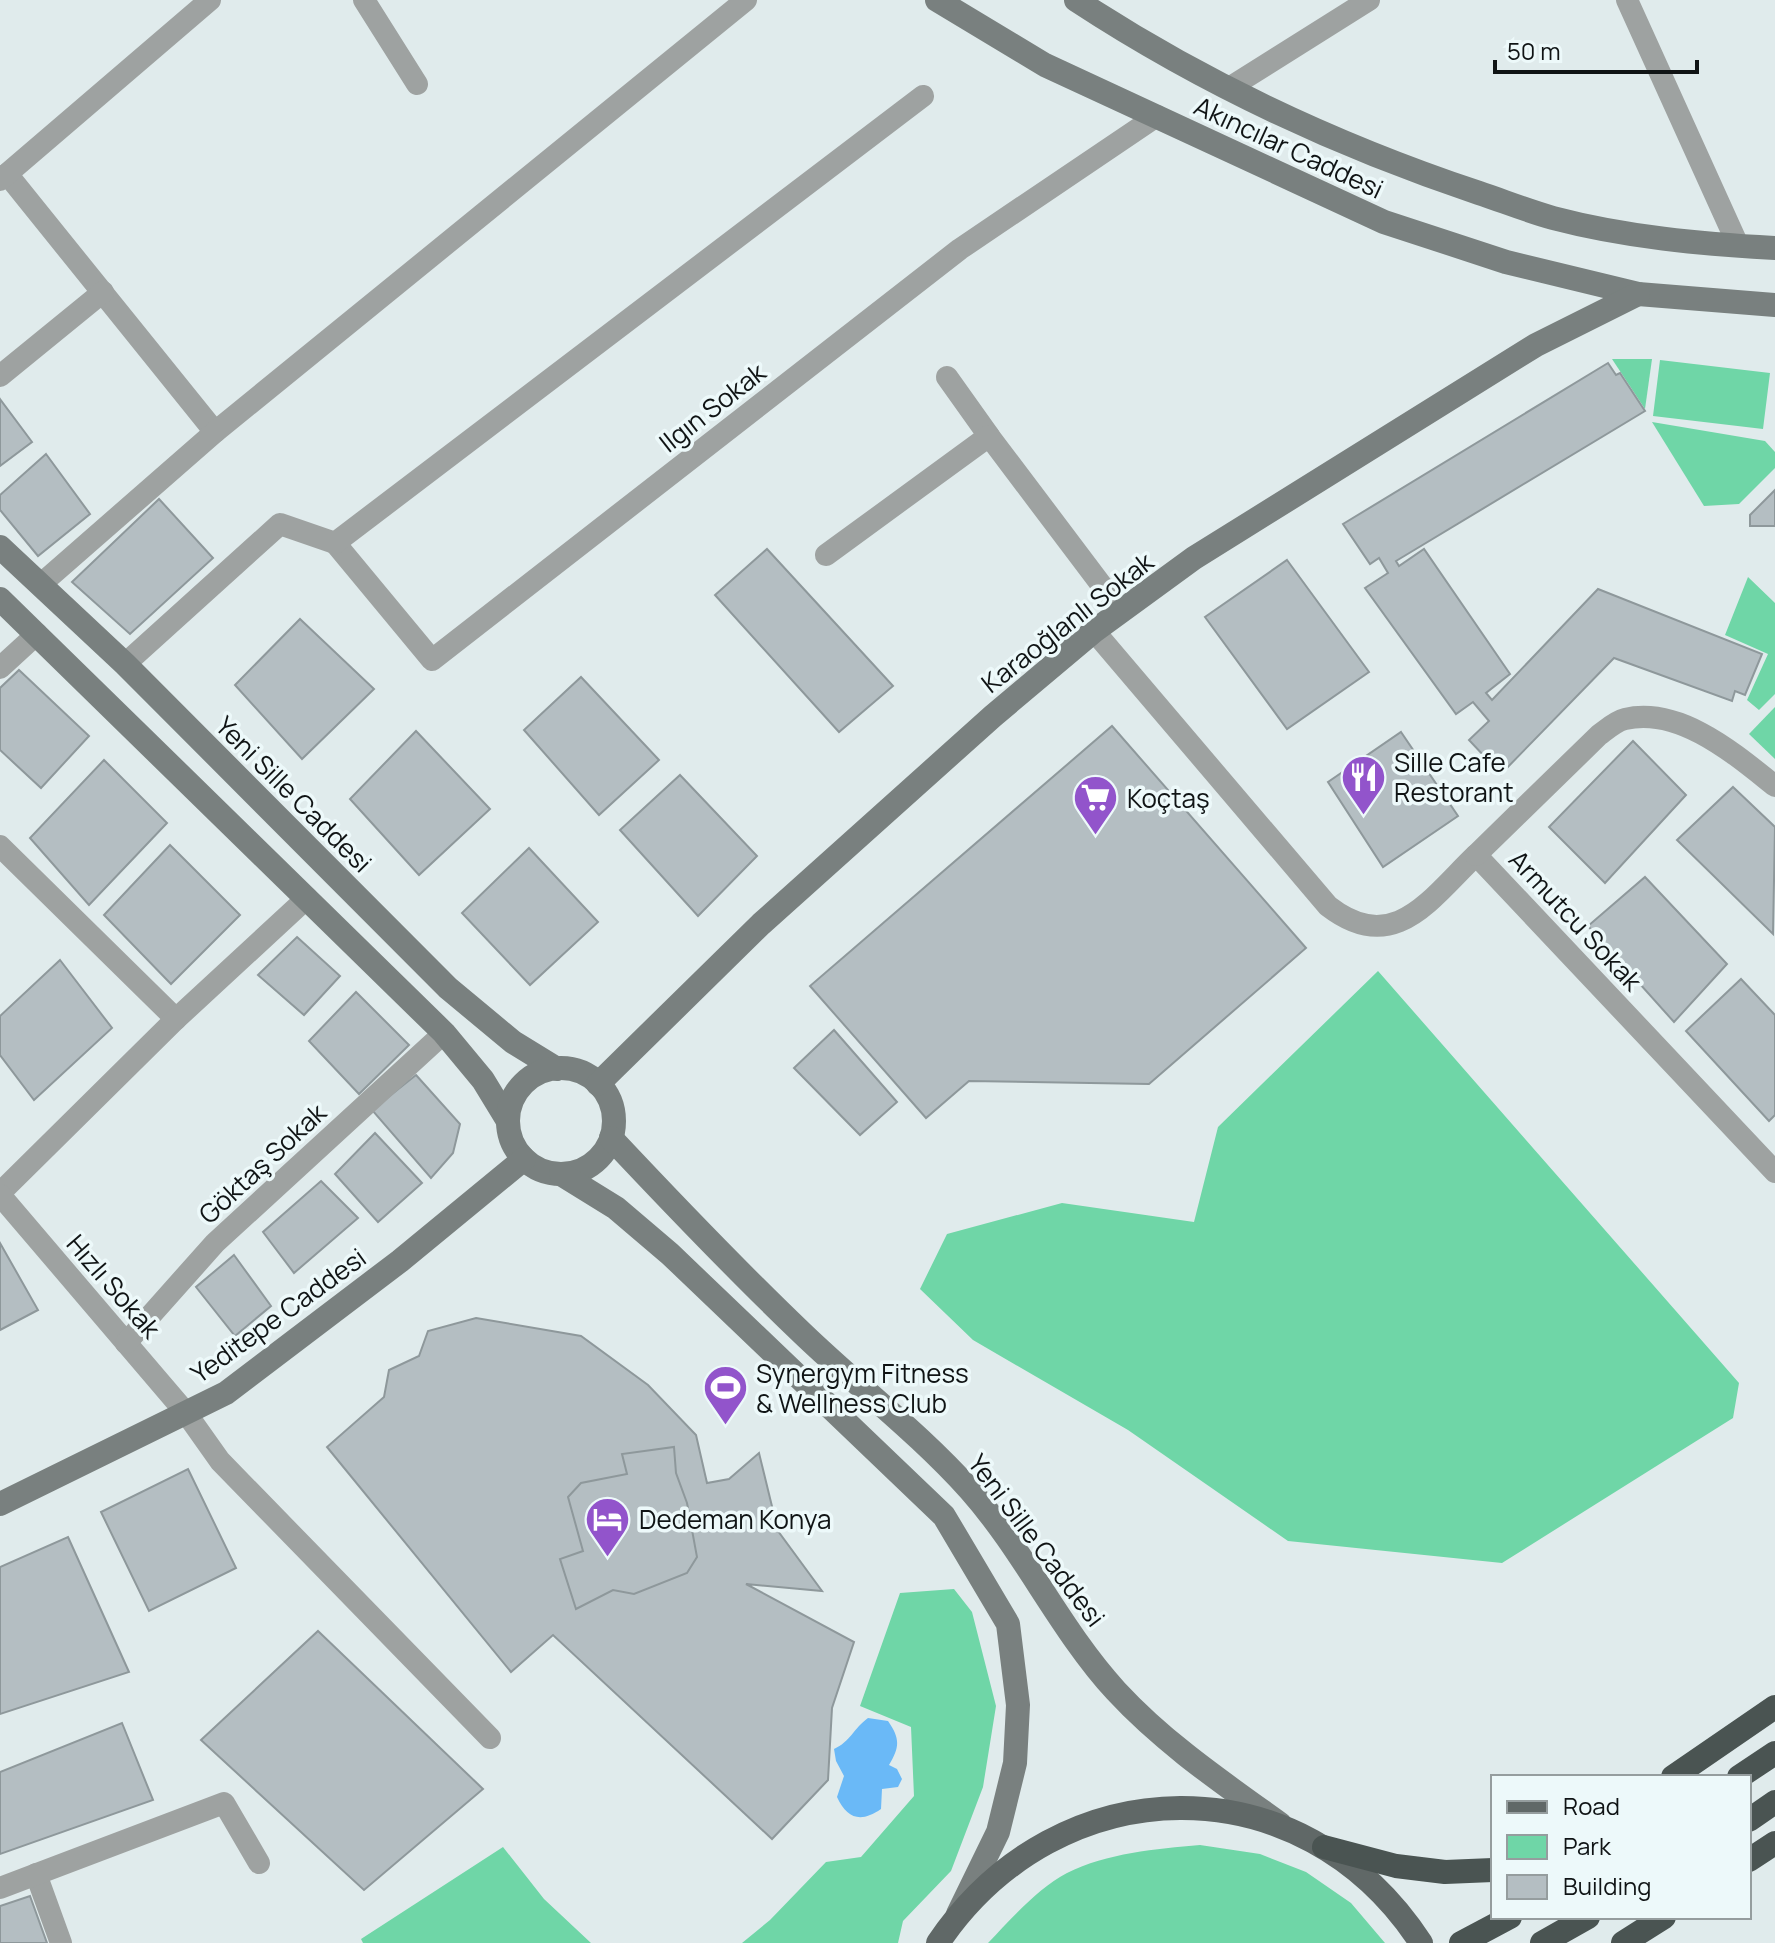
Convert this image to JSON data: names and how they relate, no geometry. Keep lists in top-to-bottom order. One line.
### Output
{"streets":{"main road":["Akıncılar Caddesi","Karaoğlanlı Sokak","Yeni Sille Caddesi","Yeditepe Caddesi"],"street":["Ilgın Sokak","Armutcu Sokak","Göktaş Sokak","Hızlı Sokak"]},"crossings":[["Akıncılar Caddesi","Ilgın Sokak"],["Akıncılar Caddesi","Karaoğlanlı Sokak"],["Karaoğlanlı Sokak","Yeni Sille Caddesi"],["Karaoğlanlı Sokak","Armutcu Sokak"],["Karaoğlanlı Sokak","Yeditepe Caddesi"],["Yeni Sille Caddesi","Yeditepe Caddesi"],["Göktaş Sokak","Hızlı Sokak"],["Hızlı Sokak","Yeditepe Caddesi"]],"places":{"restaurant":["Sille Cafe Restorant"],"supermarket":["Koçtaş"],"sports":["Synergym Fitness & Wellness Club"],"hotel":["Dedeman Konya"]},"legend":["Road","Park","Building"],"scale_bar":"50 m"}
